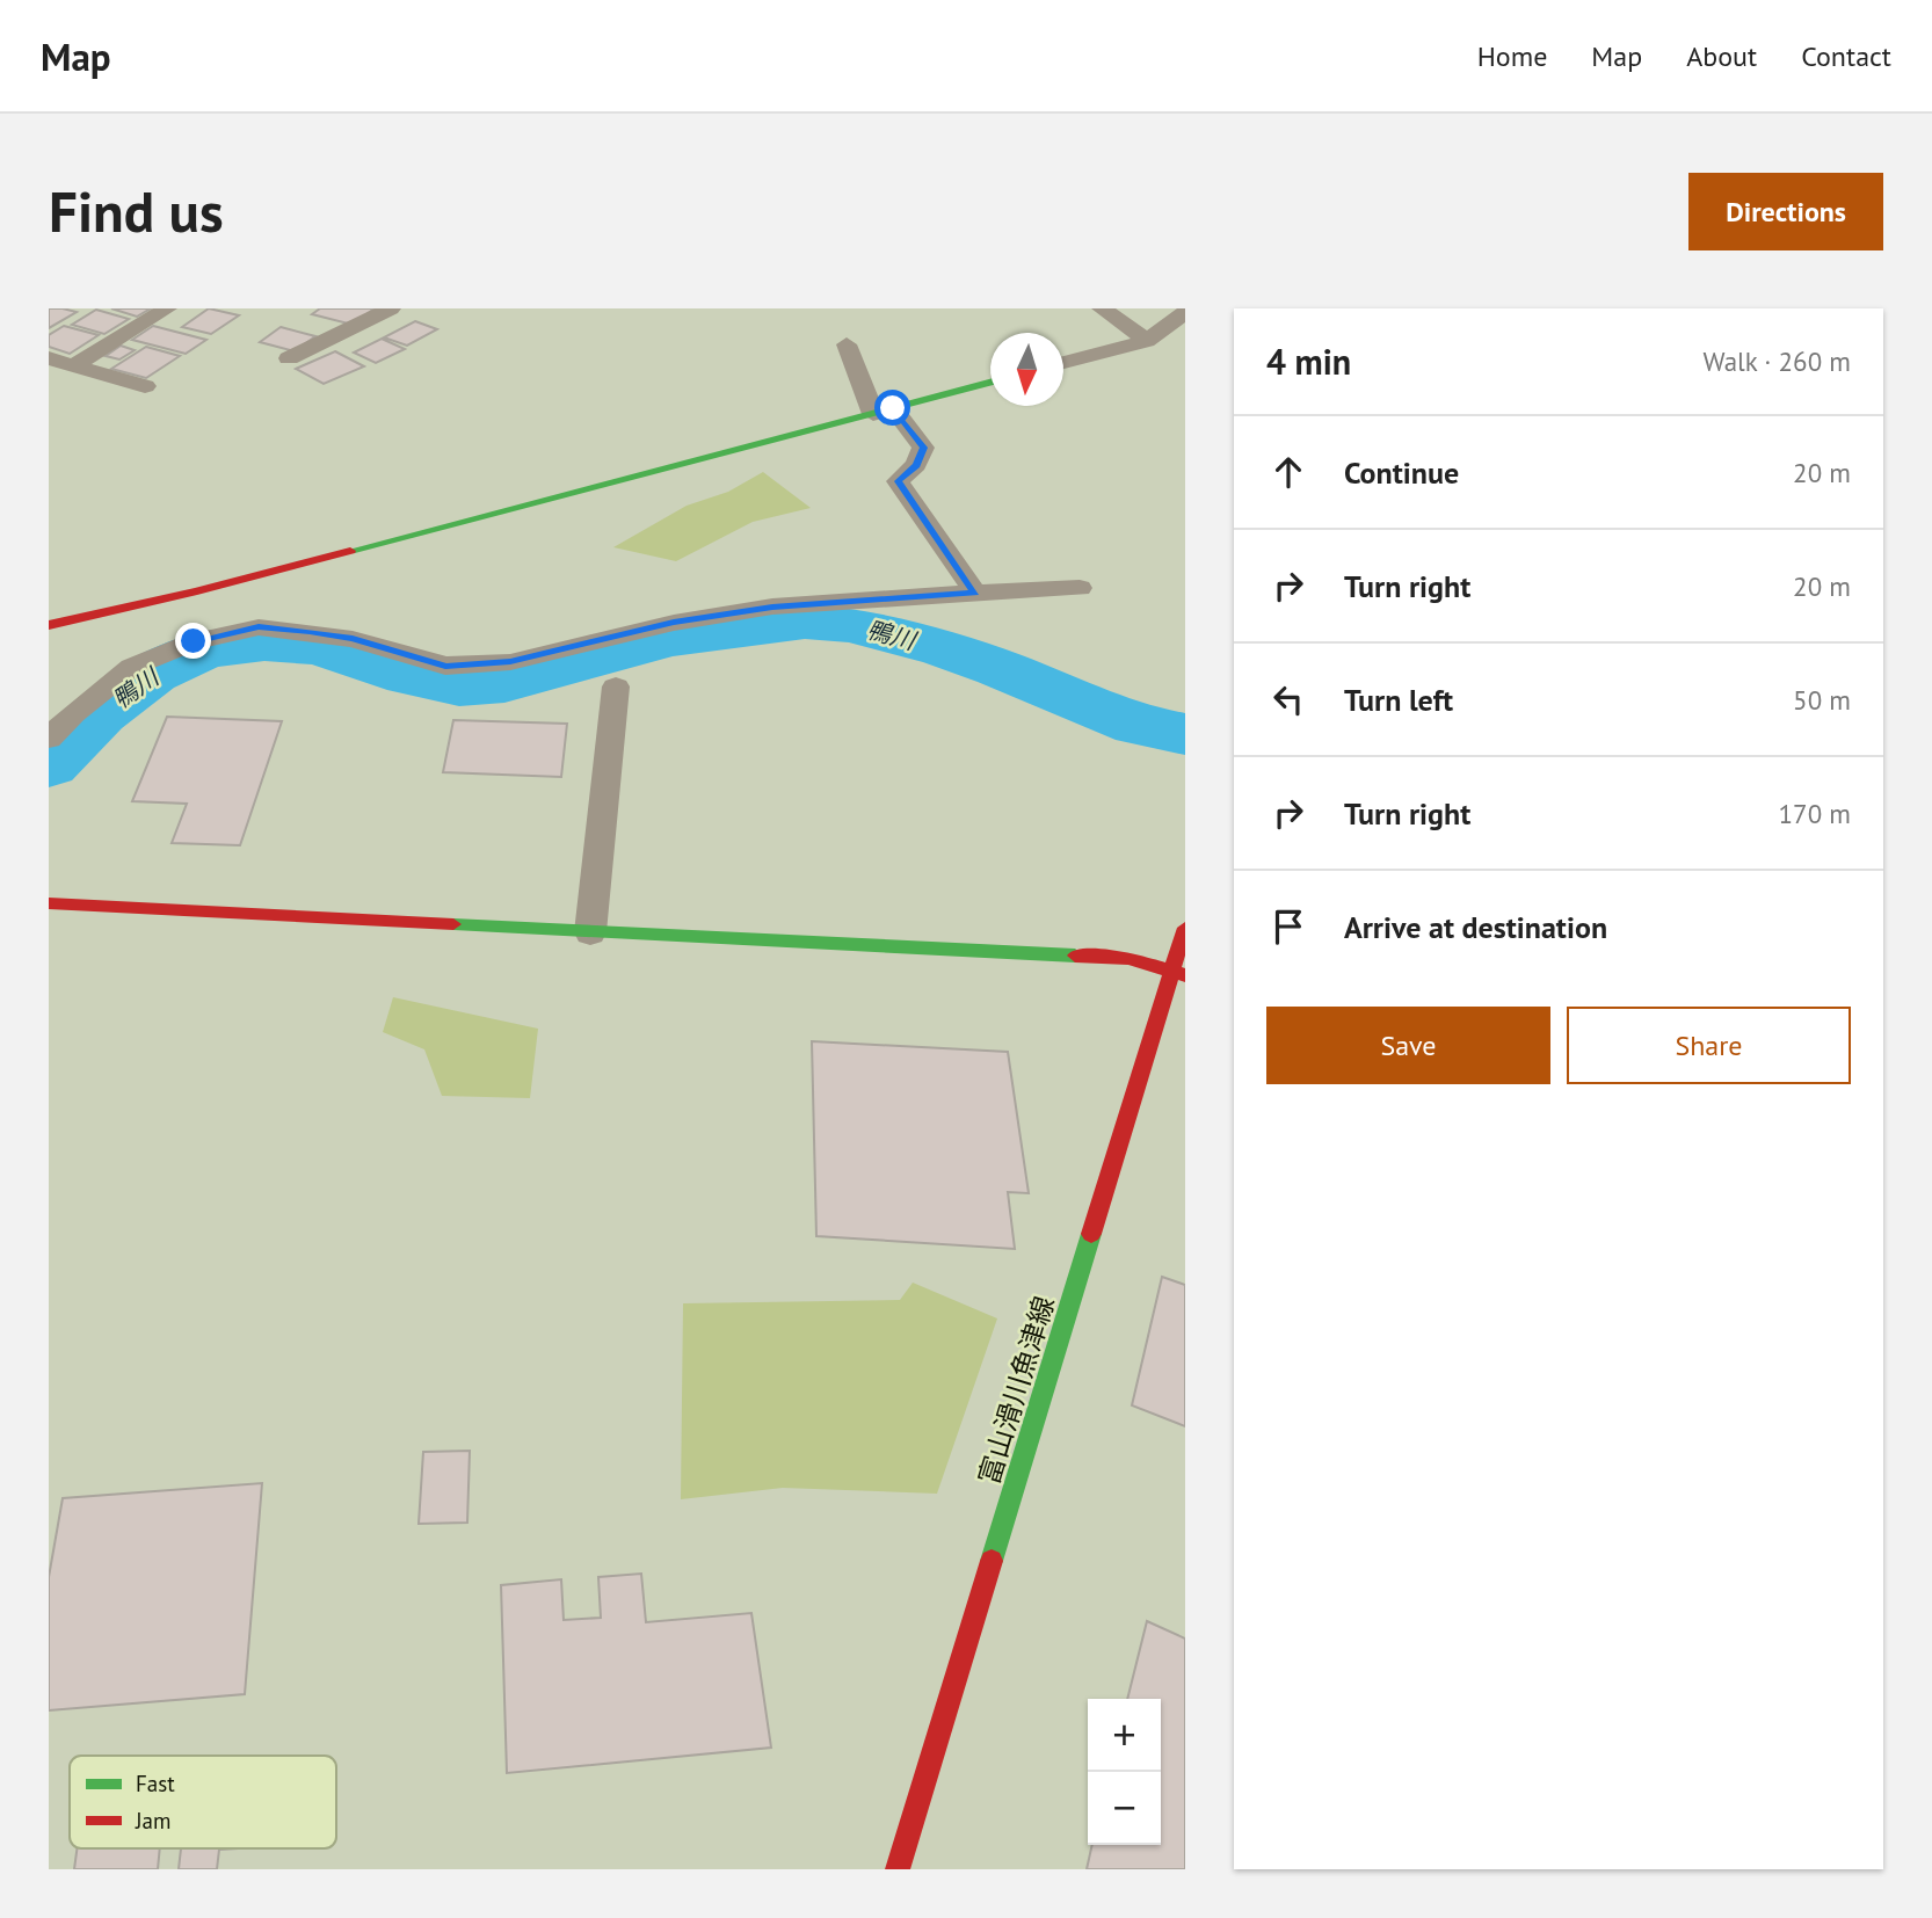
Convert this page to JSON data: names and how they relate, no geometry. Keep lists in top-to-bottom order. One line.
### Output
{"streets":{"street":["富山滑川魚津線"]},"water":["鴨川"],"legend":["Fast","Jam"],"north":"bottom","page":{"header":"Map","nav":["Home","Map","About","Contact"],"buttons":["Directions",["Save","Share"]],"title":"Find us","heading":["4 min","Walk · 260 m"],"list":[["Continue","20 m"],["Turn right","20 m"],["Turn left","50 m"],["Turn right","170 m"],"Arrive at destination"],"map_buttons":["+","−"]}}
